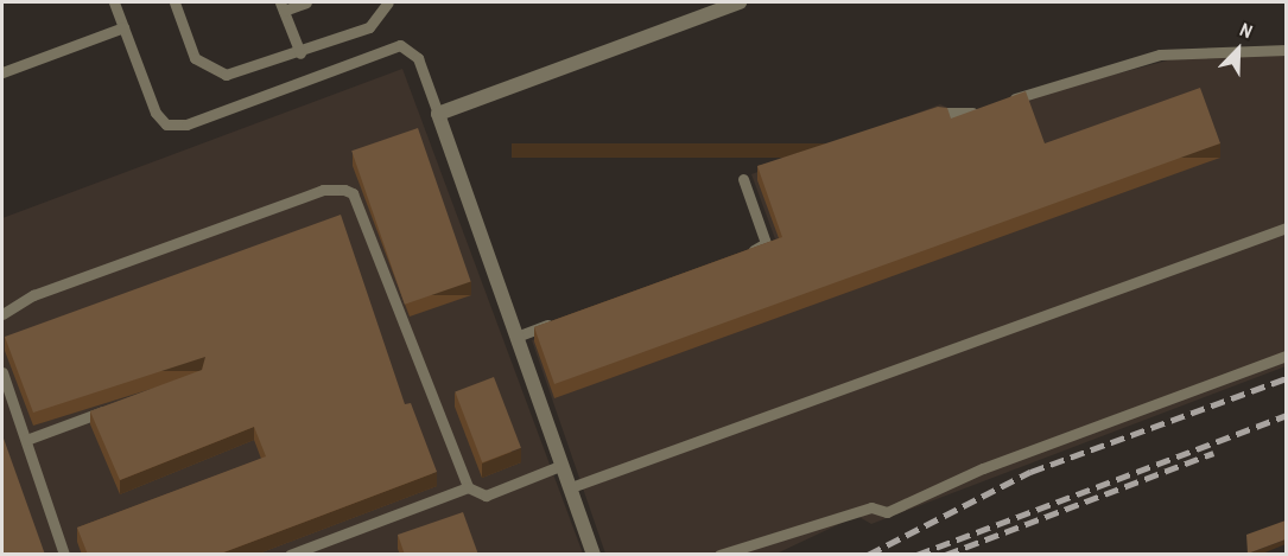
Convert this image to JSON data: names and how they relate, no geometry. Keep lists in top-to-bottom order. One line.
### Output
{"north":"top right"}
